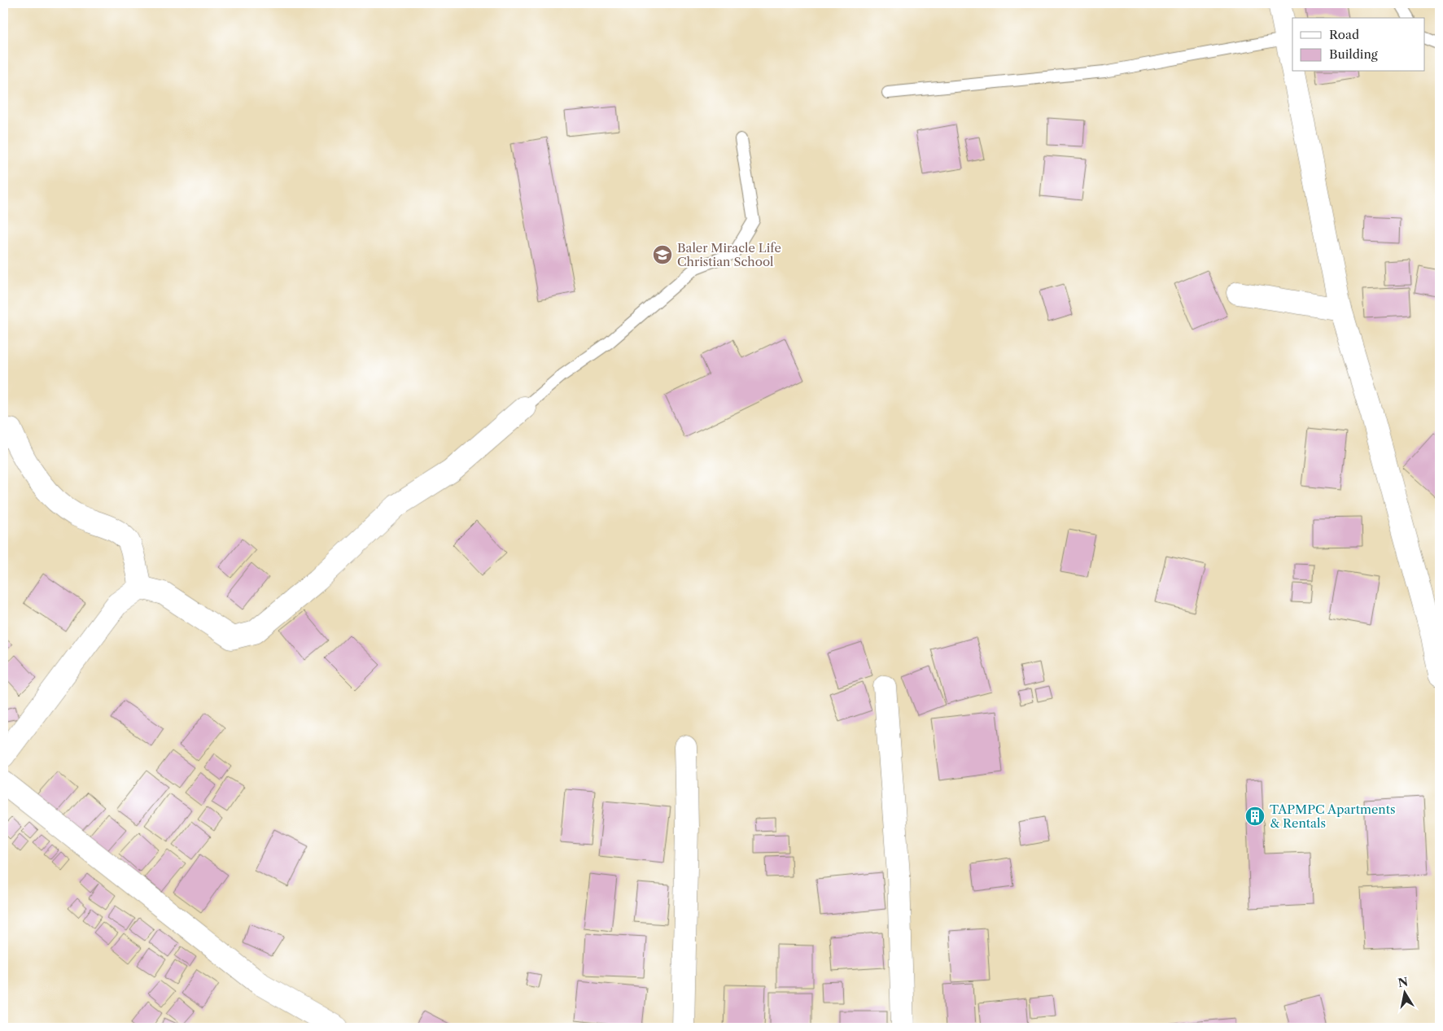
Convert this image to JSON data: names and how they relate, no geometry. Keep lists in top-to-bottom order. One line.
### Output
{"places":{"school or university":["Baler Miracle Life Christian School"],"building":["TAPMPC Apartments & Rentals"]},"legend":["Road","Building"],"north":"top"}
